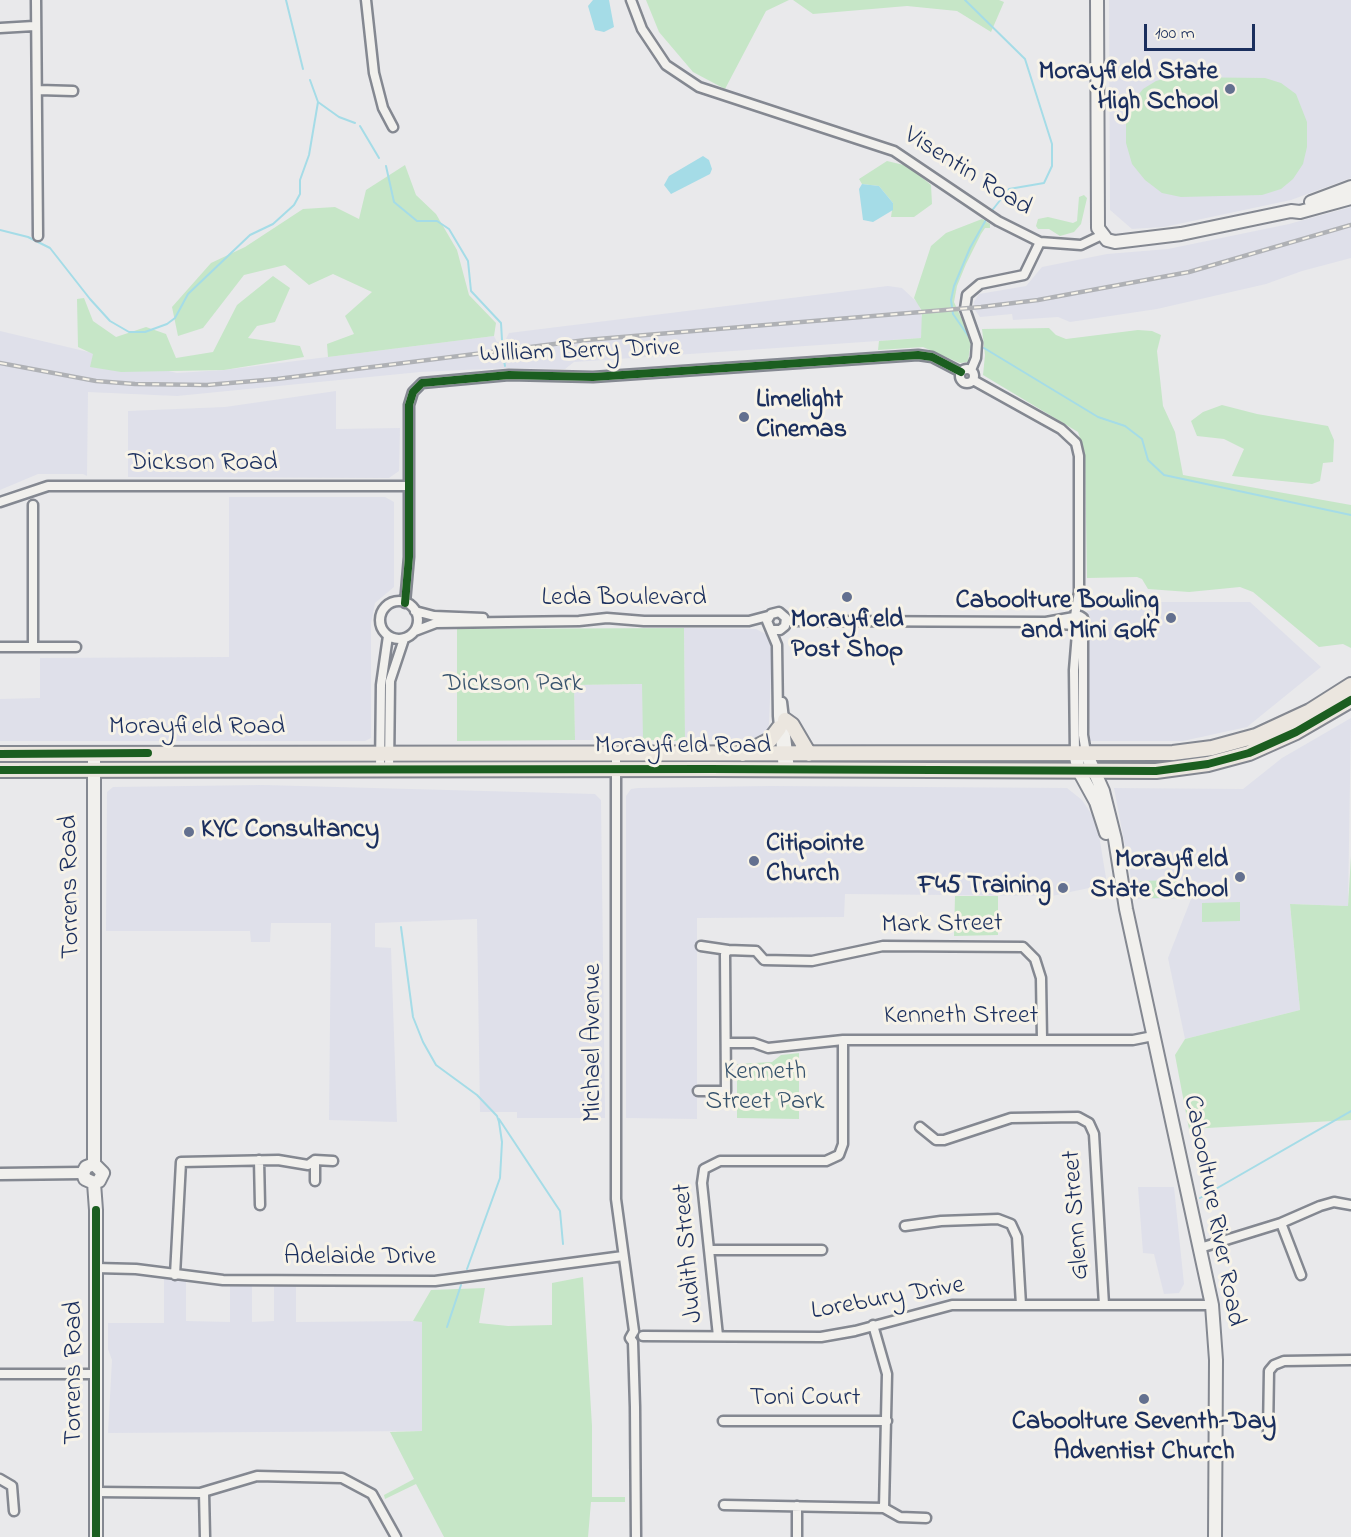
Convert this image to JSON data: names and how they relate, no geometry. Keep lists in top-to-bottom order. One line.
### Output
{"streets":{"main road":["Visentin Road","Morayfield Road","Torrens Road","Caboolture River Road"],"street":["William Berry Drive","Dickson Road","Leda Boulevard","Mark Street","Kenneth Street","Michael Avenue","Glenn Street","Judith Street","Adelaide Drive","Lorebury Drive","Toni Court"]},"crossings":[["William Berry Drive","Dickson Road"],["William Berry Drive","Leda Boulevard"],["Morayfield Road","Torrens Road"],["Morayfield Road","Michael Avenue"],["Morayfield Road","Caboolture River Road"],["Torrens Road","Adelaide Drive"],["Mark Street","Kenneth Street"],["Kenneth Street","Caboolture River Road"],["Kenneth Street","Judith Street"],["Michael Avenue","Adelaide Drive"],["Michael Avenue","Lorebury Drive"],["Caboolture River Road","Lorebury Drive"],["Glenn Street","Lorebury Drive"],["Judith Street","Lorebury Drive"]],"parks":["Dickson Park","Kenneth Street Park"],"places":["Morayfield State High School","Limelight Cinemas","Morayfield Post Shop","Caboolture Bowling and Mini Golf","KYC Consultancy","Citipointe Church","Morayfield State School","F45 Training","Caboolture Seventh-Day Adventist Church"],"scale_bar":"100 m"}
